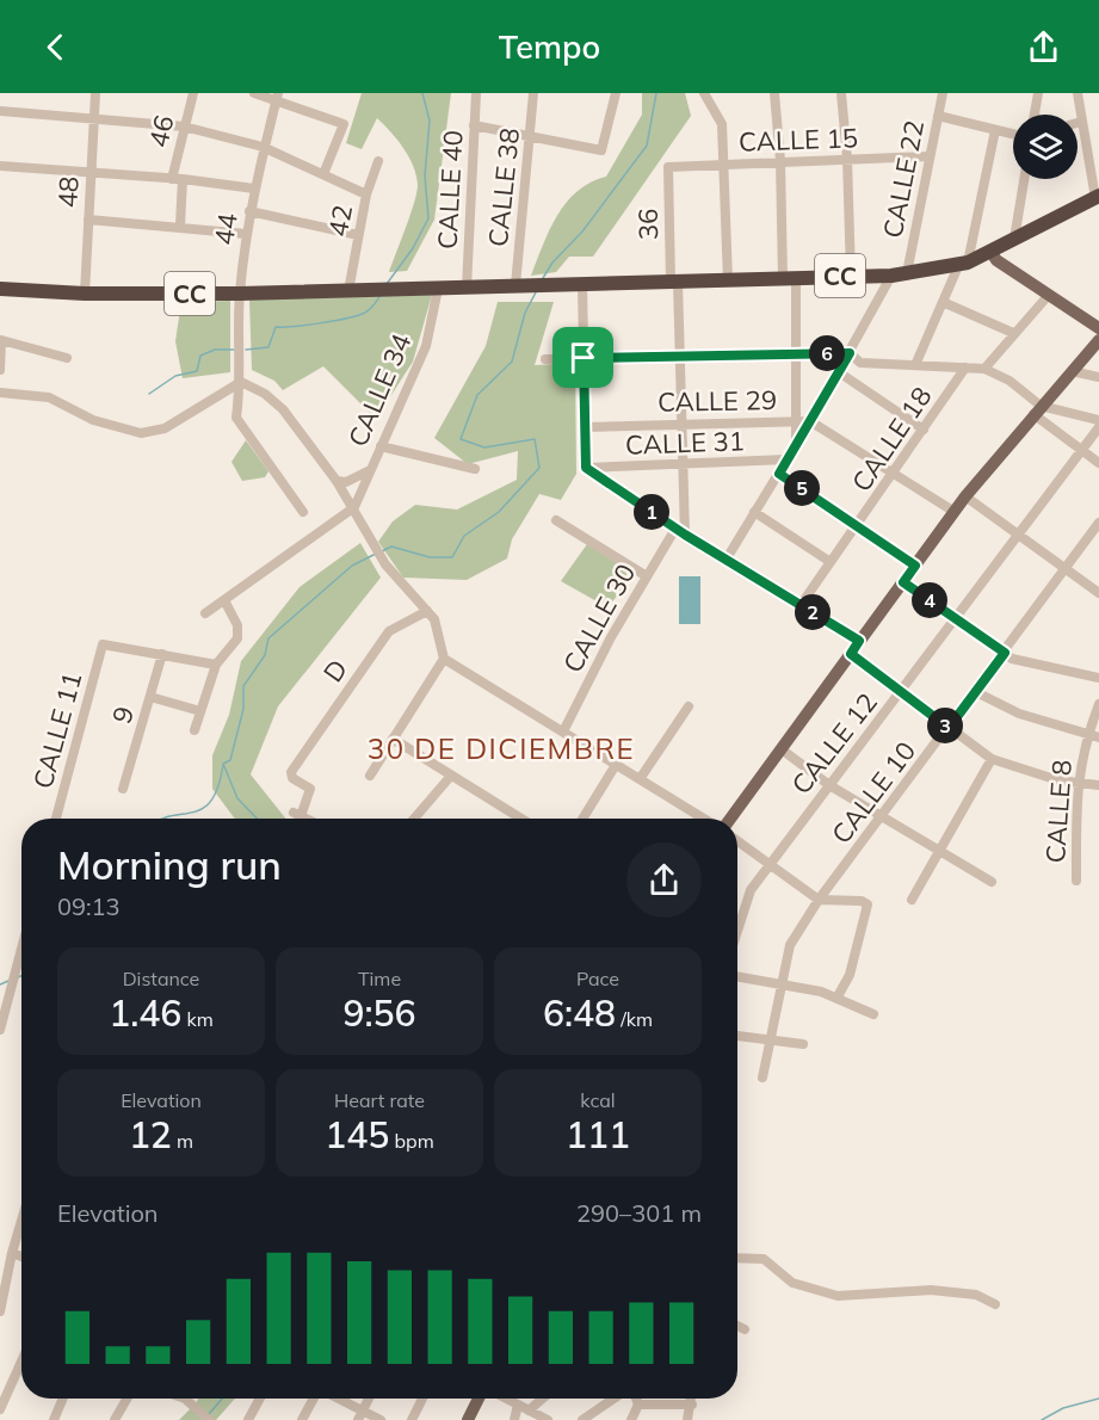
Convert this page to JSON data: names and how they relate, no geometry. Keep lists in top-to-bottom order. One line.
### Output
{"streets":{"highway":["CC"],"street":["46","CALLE 15","CALLE 22","CALLE 38","CALLE 40","48","42","36","44","CALLE 34","CALLE 29","CALLE 18","CALLE 31","CALLE 30","D","9","CALLE 11","CALLE 12","CALLE 10","CALLE 8"]},"crossings":[["CALLE 15","CALLE 22"],["CALLE 15","36"],["CALLE 22","CC"],["CALLE 22","CALLE 29"],["CALLE 22","CALLE 31"],["CALLE 38","CC"],["CALLE 40","CC"],["48","CC"],["42","CC"],["36","CC"],["44","CC"],["CC","CALLE 34"],["CALLE 29","CALLE 18"],["CALLE 18","CALLE 31"],["9","CALLE 11"]],"districts":["30 DE DICIEMBRE"],"page":{"header":"Tempo","pins":["6","5","1","4","2","3"],"heading":["Morning run","09:13"],"stats":[["Distance","1.46 km"],["Time","9:56"],["Pace","6:48 /km"],["Elevation","12 m"],["Heart rate","145 bpm"],["kcal","111"]],"chart":["Elevation","290–301 m"]}}
